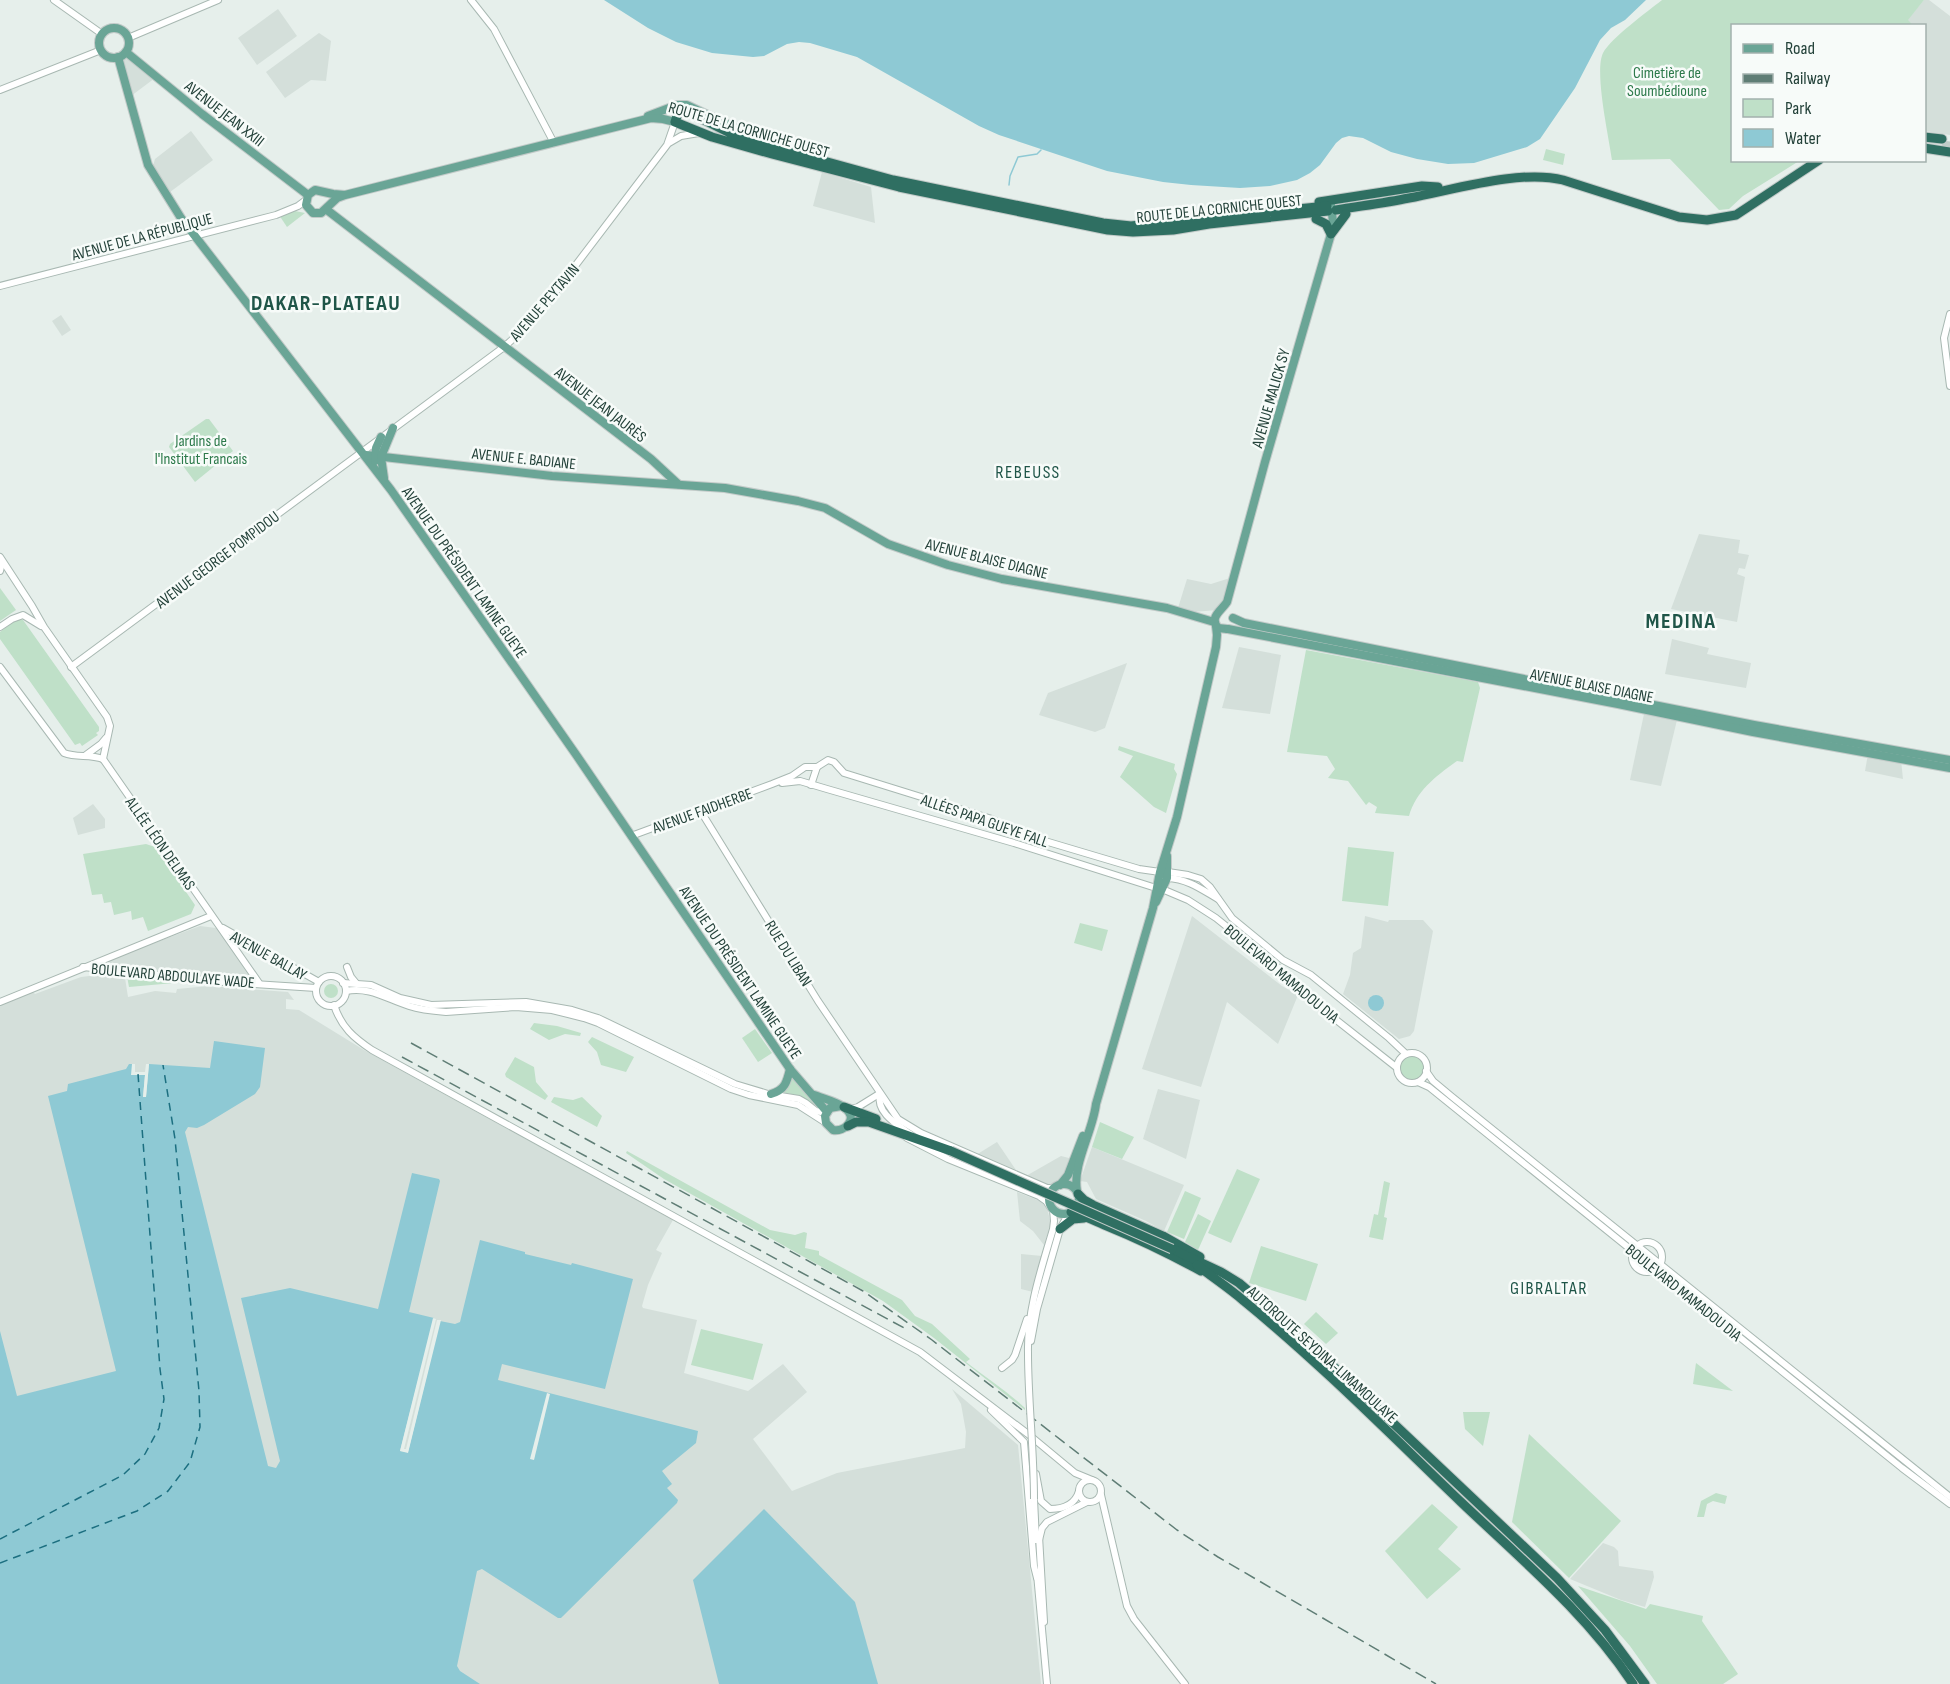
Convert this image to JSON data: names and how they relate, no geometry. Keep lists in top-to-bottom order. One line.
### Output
{"streets":{"highway":["ROUTE DE LA CORNICHE OUEST","AUTOROUTE SEYDINA-LIMAMOULAYE"],"main road":["AVENUE JEAN XXIII","AVENUE MALICK SY","AVENUE JEAN JAURÈS","AVENUE E. BADIANE","AVENUE BLAISE DIAGNE","AVENUE DU PRÉSIDENT LAMINE GUEYE"],"street":["AVENUE DE LA RÉPUBLIQUE","AVENUE PEYTAVIN","AVENUE GEORGE POMPIDOU","AVENUE FAIDHERBE","ALLÉES PAPA GUEYE FALL","ALLÉE LÉON DELMAS","RUE DU LIBAN","AVENUE BALLAY","BOULEVARD MAMADOU DIA","BOULEVARD ABDOULAYE WADE"]},"crossings":[["AVENUE JEAN XXIII","AVENUE DE LA RÉPUBLIQUE"],["AVENUE JEAN XXIII","AVENUE JEAN JAURÈS"],["AVENUE JEAN XXIII","AVENUE DU PRÉSIDENT LAMINE GUEYE"],["ROUTE DE LA CORNICHE OUEST","AVENUE MALICK SY"],["AVENUE DE LA RÉPUBLIQUE","AVENUE JEAN JAURÈS"],["AVENUE DE LA RÉPUBLIQUE","AVENUE DU PRÉSIDENT LAMINE GUEYE"],["AVENUE PEYTAVIN","AVENUE JEAN JAURÈS"],["AVENUE PEYTAVIN","AVENUE E. BADIANE"],["AVENUE PEYTAVIN","AVENUE GEORGE POMPIDOU"],["AVENUE PEYTAVIN","AVENUE DU PRÉSIDENT LAMINE GUEYE"],["AVENUE MALICK SY","AVENUE BLAISE DIAGNE"],["AVENUE JEAN JAURÈS","AVENUE E. BADIANE"],["AVENUE JEAN JAURÈS","AVENUE BLAISE DIAGNE"],["AVENUE E. BADIANE","AVENUE BLAISE DIAGNE"],["AVENUE E. BADIANE","AVENUE GEORGE POMPIDOU"],["AVENUE E. BADIANE","AVENUE DU PRÉSIDENT LAMINE GUEYE"],["AVENUE GEORGE POMPIDOU","AVENUE DU PRÉSIDENT LAMINE GUEYE"],["AVENUE DU PRÉSIDENT LAMINE GUEYE","AVENUE FAIDHERBE"],["AVENUE FAIDHERBE","ALLÉES PAPA GUEYE FALL"],["AVENUE FAIDHERBE","RUE DU LIBAN"],["ALLÉES PAPA GUEYE FALL","BOULEVARD MAMADOU DIA"],["ALLÉE LÉON DELMAS","AVENUE BALLAY"],["ALLÉE LÉON DELMAS","BOULEVARD ABDOULAYE WADE"],["AVENUE BALLAY","BOULEVARD ABDOULAYE WADE"]],"districts":["DAKAR-PLATEAU","REBEUSS","MEDINA","GIBRALTAR"],"parks":["Cimetière de Soumbédioune","Jardins de l'Institut Francais"],"legend":["Road","Railway","Park","Water"]}
